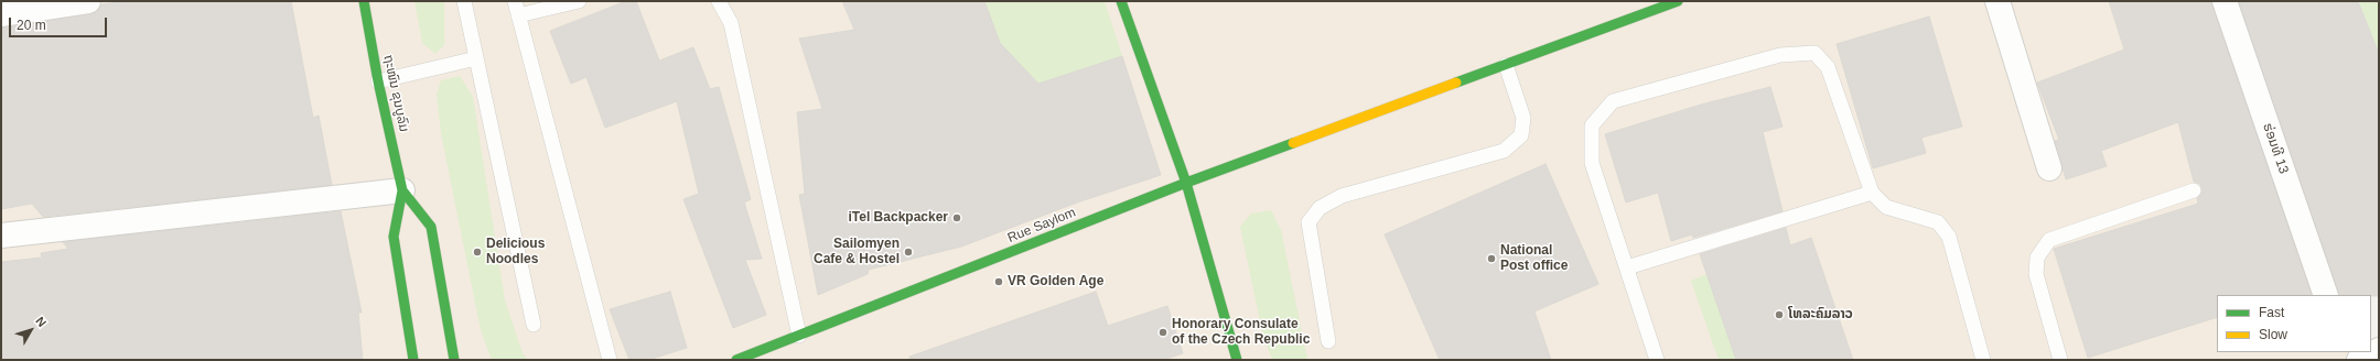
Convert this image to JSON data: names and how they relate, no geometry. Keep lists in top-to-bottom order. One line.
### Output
{"streets":{"street":["ຖະໜົນ ຂຸນບູລົມ","ຮ່ອມທີ 13","Rue Saylom"]},"places":["iTel Backpacker","Delicious Noodles","Sailomyen Cafe & Hostel","National Post office","VR Golden Age","ໂທລະຄົມລາວ","Honorary Consulate of the Czech Republic"],"legend":["Fast","Slow"],"scale_bar":"20 m","north":"top right"}
